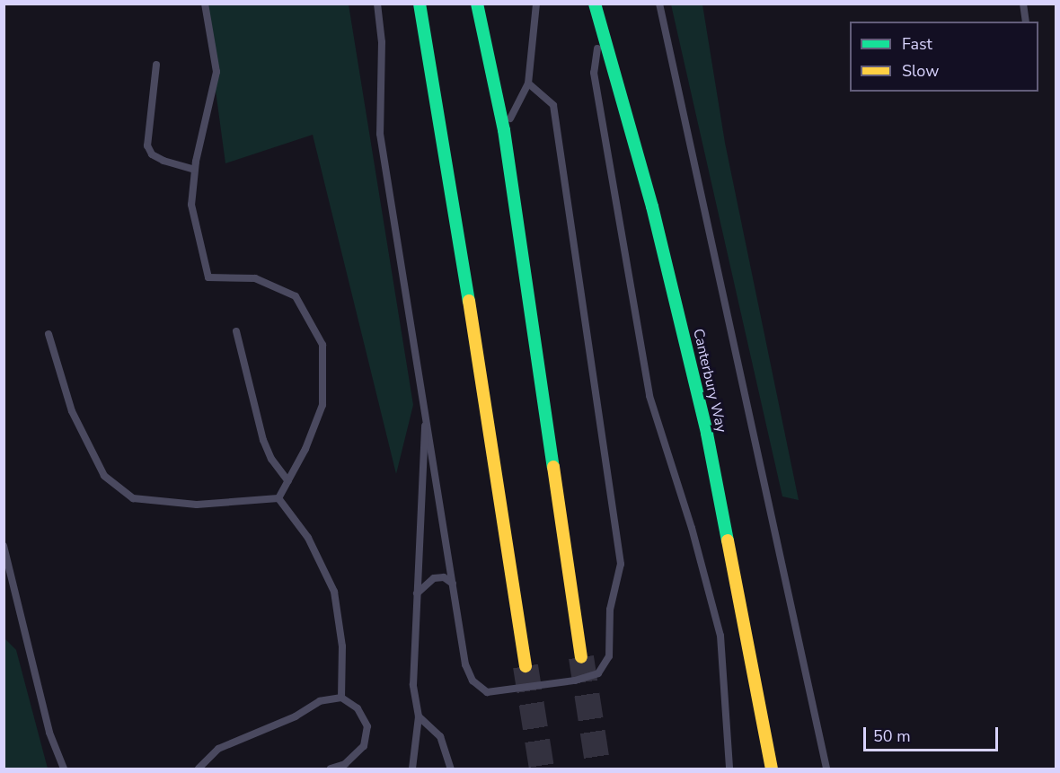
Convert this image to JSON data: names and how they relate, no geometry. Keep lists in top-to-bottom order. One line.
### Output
{"streets":{"highway":["Canterbury Way"]},"legend":["Fast","Slow"],"scale_bar":"50 m"}
